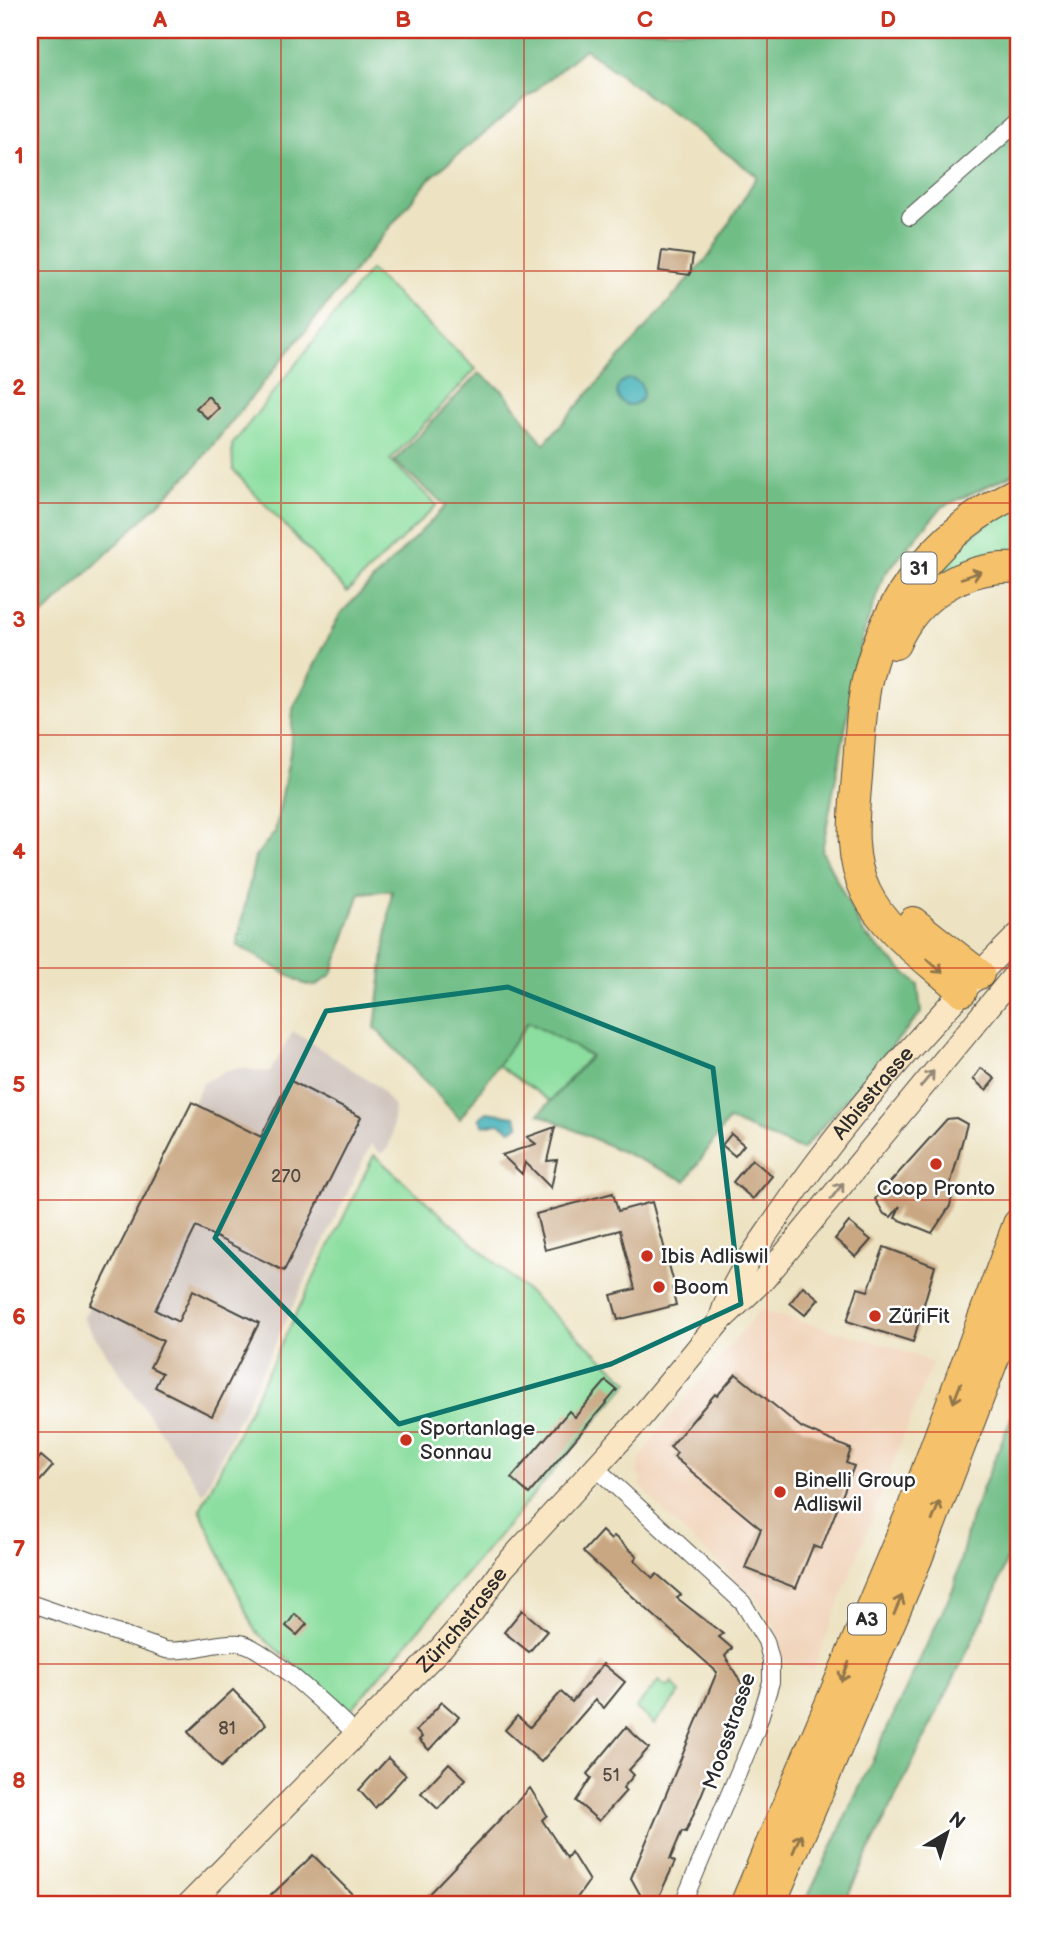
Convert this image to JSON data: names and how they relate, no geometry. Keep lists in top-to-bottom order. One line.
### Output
{"streets":{"highway":["31","A3"],"main road":["Albisstrasse","Zürichstrasse"],"street":["Moosstrasse"]},"crossings":[["31","Albisstrasse"],["Albisstrasse","Zürichstrasse"],["Zürichstrasse","Moosstrasse"]],"places":["Coop Pronto","Ibis Adliswil","Boom","ZüriFit","Sportanlage Sonnau","Binelli Group Adliswil"],"house_numbers":["270","81","51"],"north":"top right","grid":{"columns":["A","B","C","D"],"rows":["1","2","3","4","5","6","7","8"]}}
